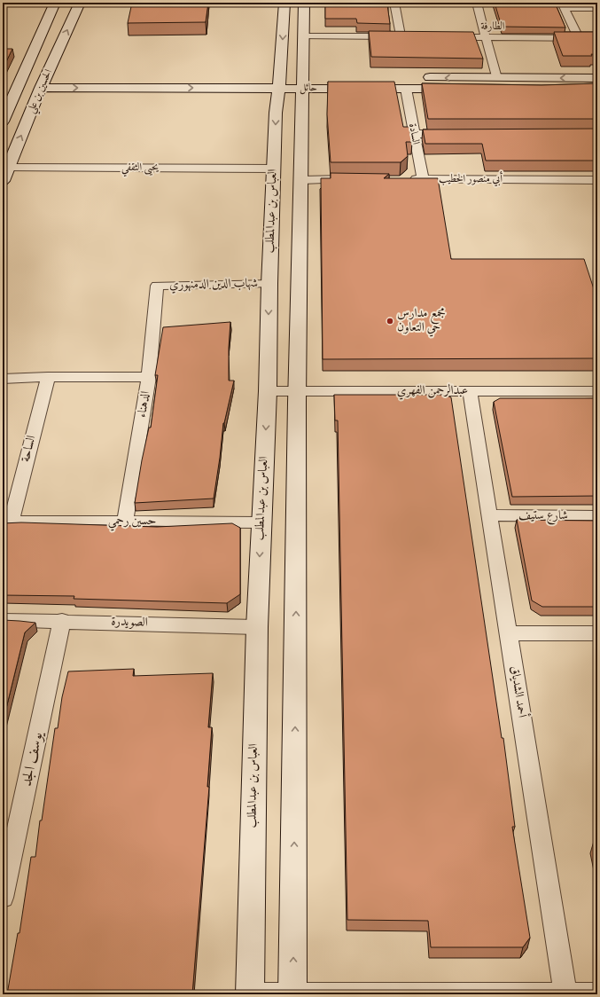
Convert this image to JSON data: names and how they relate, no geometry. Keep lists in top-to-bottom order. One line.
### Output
{"streets":{"street":["الطارفة","حائل","الحسين بن علي","السادة","يحيى الثقفي","أبي منصور الخطيب","العباس بن عبدالمطلب","شهاب الدين الدمنهوري","عبدالرحمن الفهري","الدهناء","الساحة","شارع ستيف","حسين رحمي","الصويدرة","أحمد الشدياق","يوسف الجد"]},"crossings":[["حائل","الحسين بن علي"],["حائل","السادة"],["حائل","العباس بن عبدالمطلب"],["الحسين بن علي","يحيى الثقفي"],["السادة","أبي منصور الخطيب"],["يحيى الثقفي","العباس بن عبدالمطلب"],["العباس بن عبدالمطلب","شهاب الدين الدمنهوري"],["العباس بن عبدالمطلب","حسين رحمي"],["العباس بن عبدالمطلب","الصويدرة"],["شهاب الدين الدمنهوري","الدهناء"],["عبدالرحمن الفهري","أحمد الشدياق"],["الدهناء","حسين رحمي"],["الساحة","حسين رحمي"],["شارع ستيف","أحمد الشدياق"],["الصويدرة","يوسف الجد"]],"places":["مجمع مدارس حي التعاون"]}
